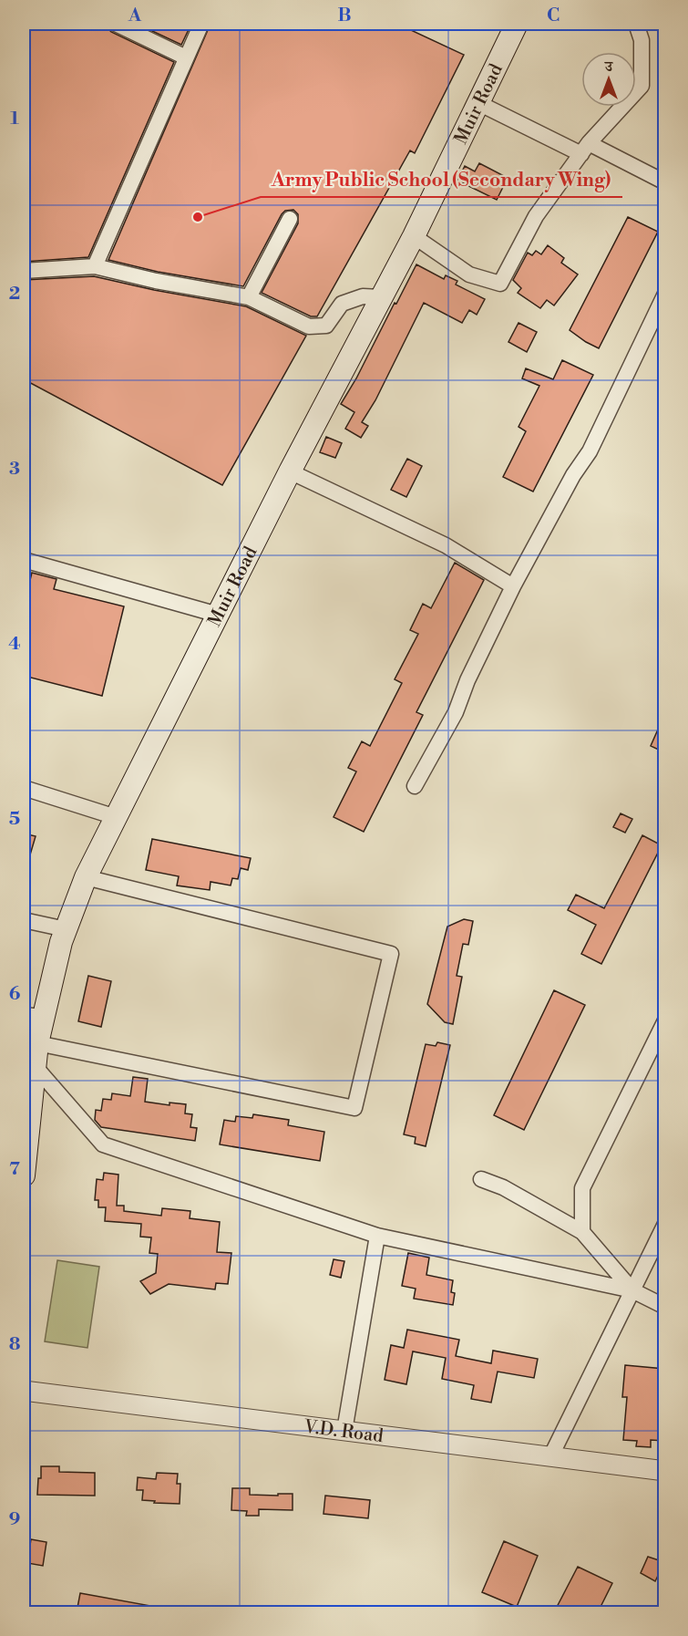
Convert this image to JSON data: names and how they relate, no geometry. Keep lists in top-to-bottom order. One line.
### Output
{"streets":{"main road":["Muir Road"],"street":["V.D. Road"]},"places":["Army Public School (Secondary Wing)"],"north":"top","grid":{"columns":["A","B","C"],"rows":["1","2","3","4","5","6","7","8","9"]}}
